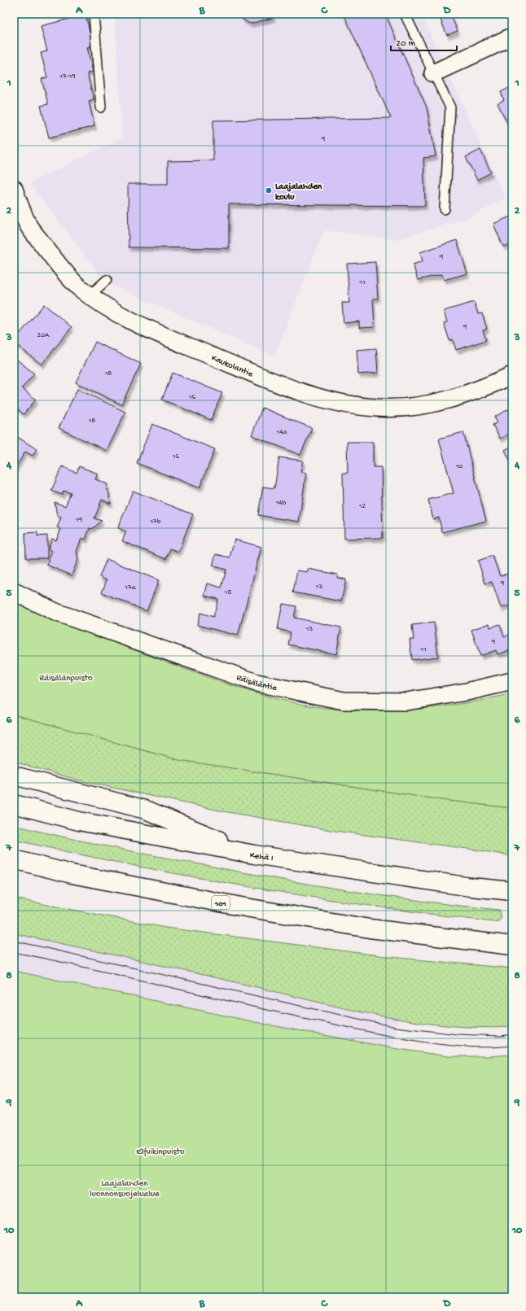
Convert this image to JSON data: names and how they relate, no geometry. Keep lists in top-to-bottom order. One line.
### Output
{"streets":{"highway":["Kehä I","101"],"street":["Kaukolantie","Räisäläntie"]},"parks":["Räisälänpuisto","Elfvikinpuisto","Laajalahden luonnonsuojelualue"],"places":["Laajalahden koulu"],"house_numbers":["17-19","9","9","11","9","20A","18","16","18","14a","16","10","14b","12","19","17b","9","13","17a","15","13","9","11"],"scale_bar":"20 m","grid":{"columns":["A","B","C","D"],"rows":["1","2","3","4","5","6","7","8","9","10"]}}
